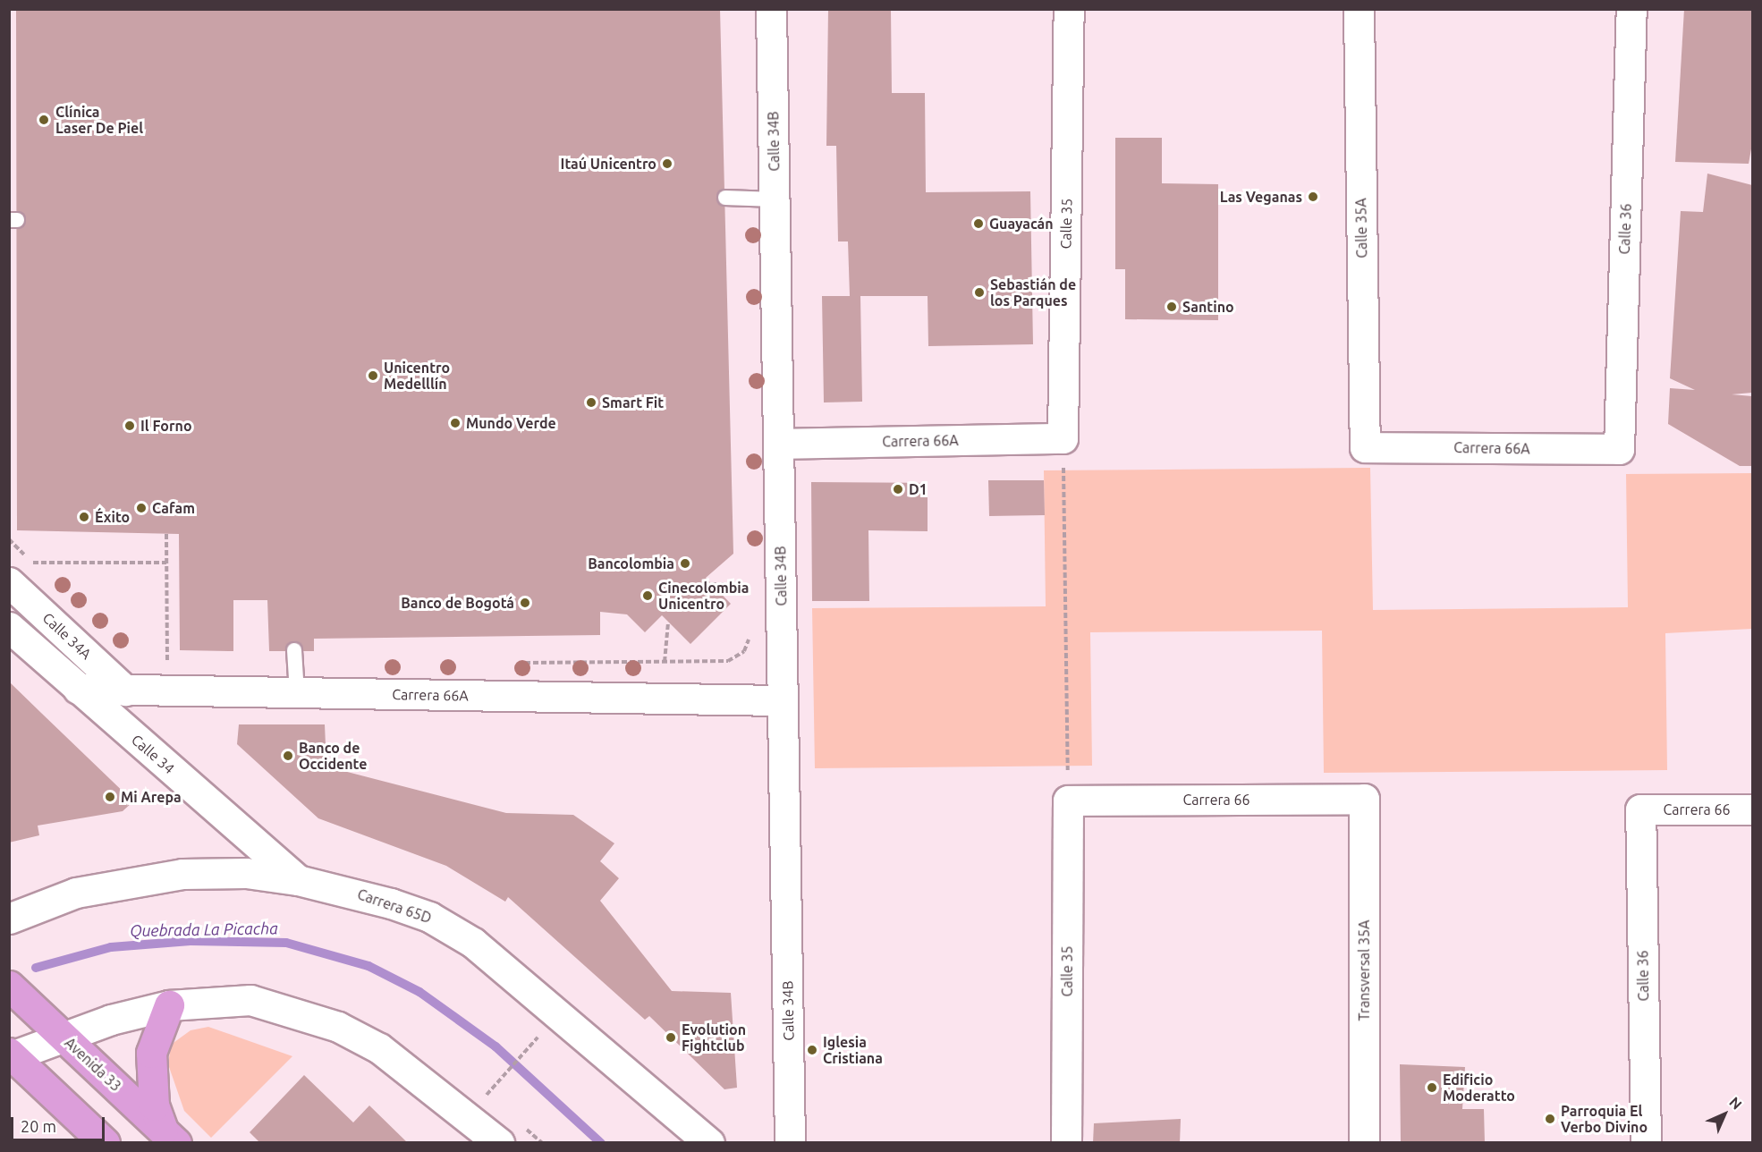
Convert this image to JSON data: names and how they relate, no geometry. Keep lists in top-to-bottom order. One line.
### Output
{"streets":{"main road":["Avenida 33"],"street":["Calle 34B","Calle 35","Calle 35A","Calle 36","Carrera 66A","Calle 34A","Calle 34","Carrera 66","Carrera 65D","Transversal 35A"]},"crossings":[["Calle 34B","Carrera 66A"],["Calle 35","Carrera 66A"],["Calle 35","Carrera 66"],["Calle 35A","Carrera 66A"],["Calle 36","Carrera 66A"],["Calle 36","Carrera 66"],["Carrera 66A","Calle 34A"],["Carrera 66A","Calle 34"],["Calle 34","Carrera 65D"],["Carrera 66","Transversal 35A"]],"water":["Quebrada La Picacha"],"places":["Clínica Laser De Piel","Itaú Unicentro","Las Veganas","Guayacán","Sebastián de los Parques","Santino","Unicentro Medelllín","Smart Fit","Mundo Verde","Il Forno","D1","Cafam","Éxito","Bancolombia","Cinecolombia Unicentro","Banco de Bogotá","Banco de Occidente","Mi Arepa","Evolution Fightclub","Iglesia Cristiana","Edificio Moderatto","Parroquia El Verbo Divino"],"scale_bar":"20 m","north":"top right"}
